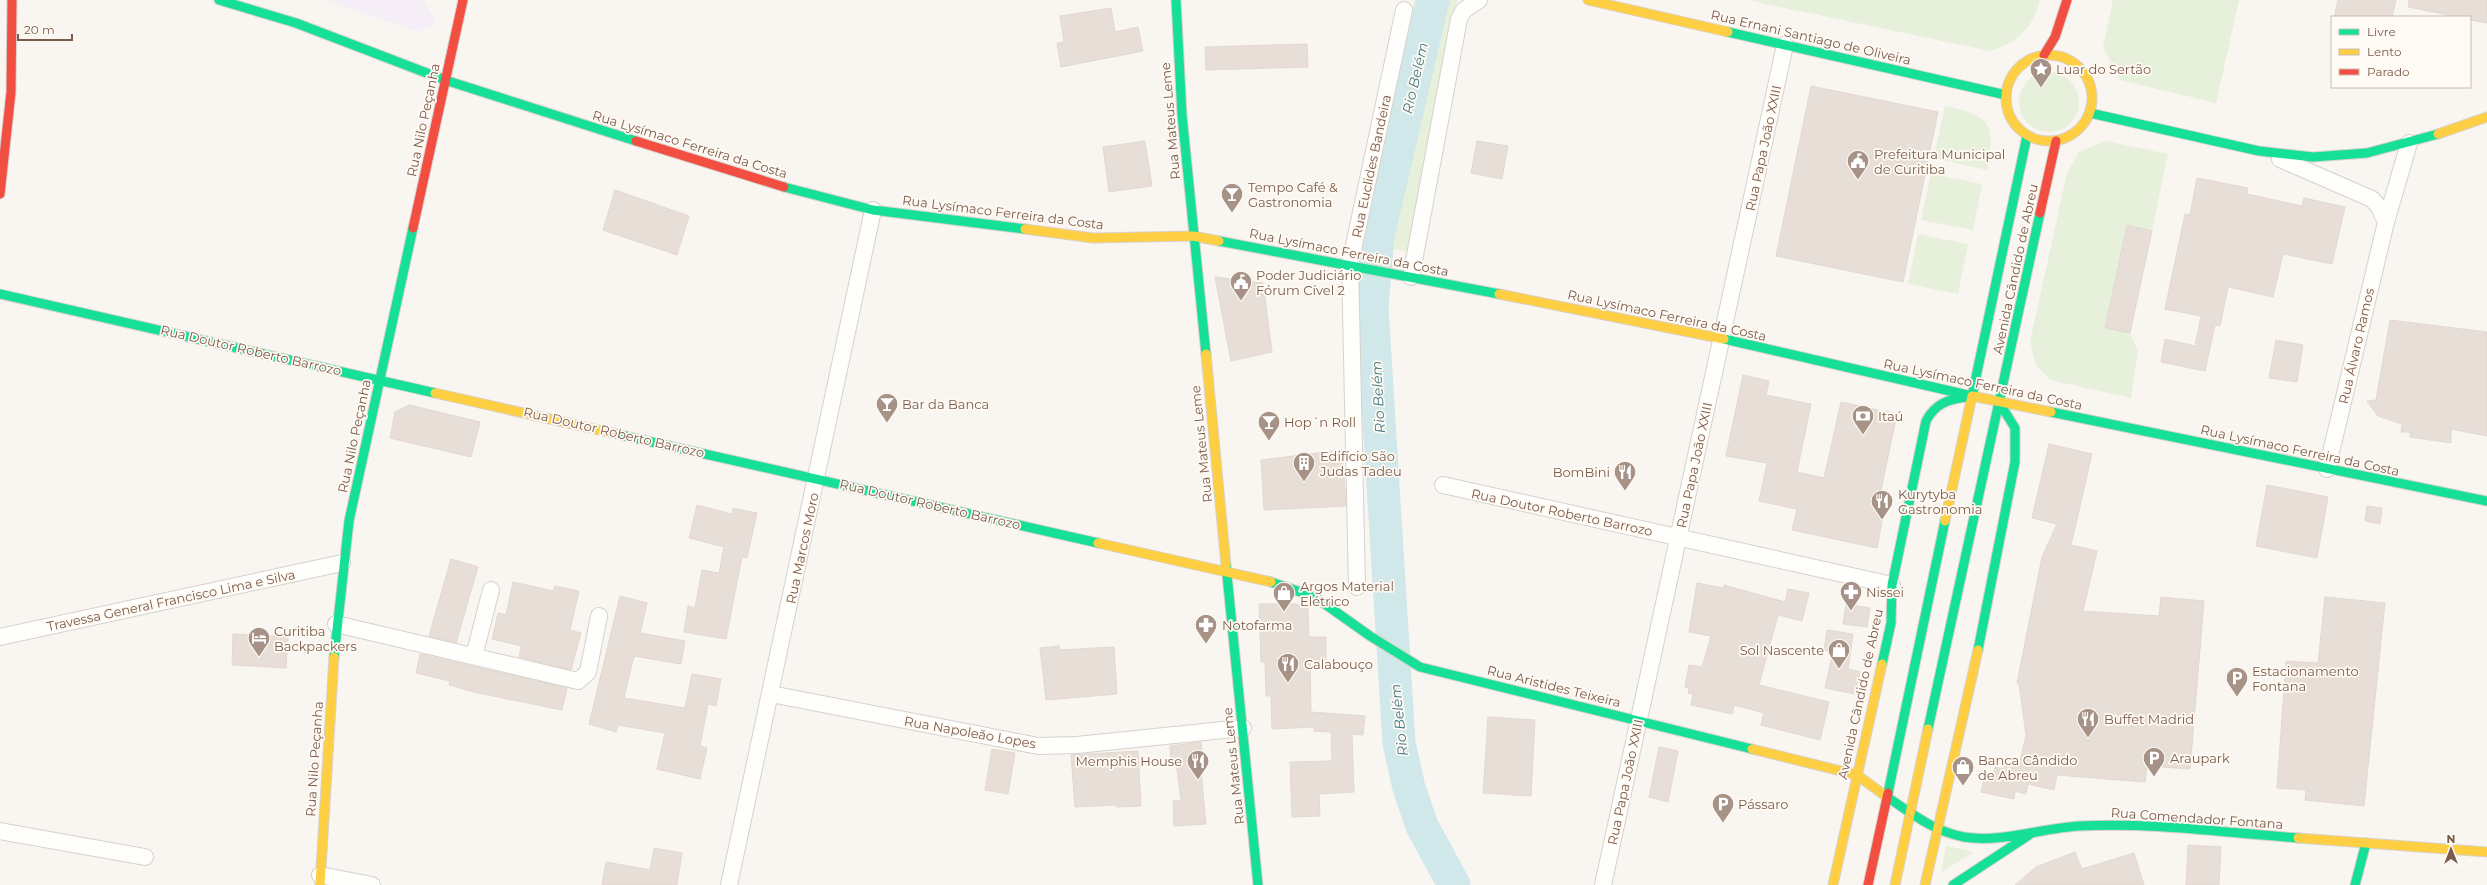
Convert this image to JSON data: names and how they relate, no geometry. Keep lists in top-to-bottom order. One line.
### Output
{"streets":{"main road":["Rua Ernani Santiago de Oliveira","Rua Nilo Peçanha","Rua Mateus Leme","Rua Lysímaco Ferreira da Costa","Avenida Cândido de Abreu","Rua Doutor Roberto Barrozo","Rua Aristides Teixeira","Rua Comendador Fontana"],"street":["Rua Papa João XXIII","Rua Euclides Bandeira","Rua Álvaro Ramos","Rua Marcos Moro","Travessa General Francisco Lima e Silva","Rua Napoleão Lopes"]},"crossings":[["Rua Ernani Santiago de Oliveira","Rua Papa João XXIII"],["Rua Ernani Santiago de Oliveira","Avenida Cândido de Abreu"],["Rua Nilo Peçanha","Rua Lysímaco Ferreira da Costa"],["Rua Nilo Peçanha","Rua Doutor Roberto Barrozo"],["Rua Nilo Peçanha","Travessa General Francisco Lima e Silva"],["Rua Mateus Leme","Rua Lysímaco Ferreira da Costa"],["Rua Mateus Leme","Rua Doutor Roberto Barrozo"],["Rua Mateus Leme","Rua Aristides Teixeira"],["Rua Mateus Leme","Rua Napoleão Lopes"],["Rua Lysímaco Ferreira da Costa","Rua Papa João XXIII"],["Rua Lysímaco Ferreira da Costa","Rua Euclides Bandeira"],["Rua Lysímaco Ferreira da Costa","Avenida Cândido de Abreu"],["Rua Lysímaco Ferreira da Costa","Rua Álvaro Ramos"],["Rua Lysímaco Ferreira da Costa","Rua Marcos Moro"],["Rua Papa João XXIII","Rua Doutor Roberto Barrozo"],["Rua Papa João XXIII","Rua Aristides Teixeira"],["Avenida Cândido de Abreu","Rua Doutor Roberto Barrozo"],["Avenida Cândido de Abreu","Rua Aristides Teixeira"],["Avenida Cândido de Abreu","Rua Comendador Fontana"],["Rua Doutor Roberto Barrozo","Rua Marcos Moro"],["Rua Doutor Roberto Barrozo","Rua Aristides Teixeira"],["Rua Marcos Moro","Rua Napoleão Lopes"],["Rua Aristides Teixeira","Rua Comendador Fontana"]],"water":["Rio Belém"],"places":{"place":["Luar do Sertão"],"public building":["Prefeitura Municipal de Curitiba","Poder Judiciário Fórum Cível 2"],"bar":["Tempo Café & Gastronomia","Bar da Banca","Hop´n Roll"],"bank":["Itaú"],"building":["Edifício São Judas Tadeu"],"restaurant":["BomBini","Kurytyba Gastronomia","Calabouço","Buffet Madrid","Memphis House"],"pharmacy":["Nissei","Notofarma"],"shop":["Argos Material Elétrico","Sol Nascente","Banca Cândido de Abreu"],"hotel":["Curitiba Backpackers"],"parking":["Estacionamento Fontana","Araupark","Pássaro"]},"legend":["Livre","Lento","Parado"],"scale_bar":"20 m","north":"top"}
